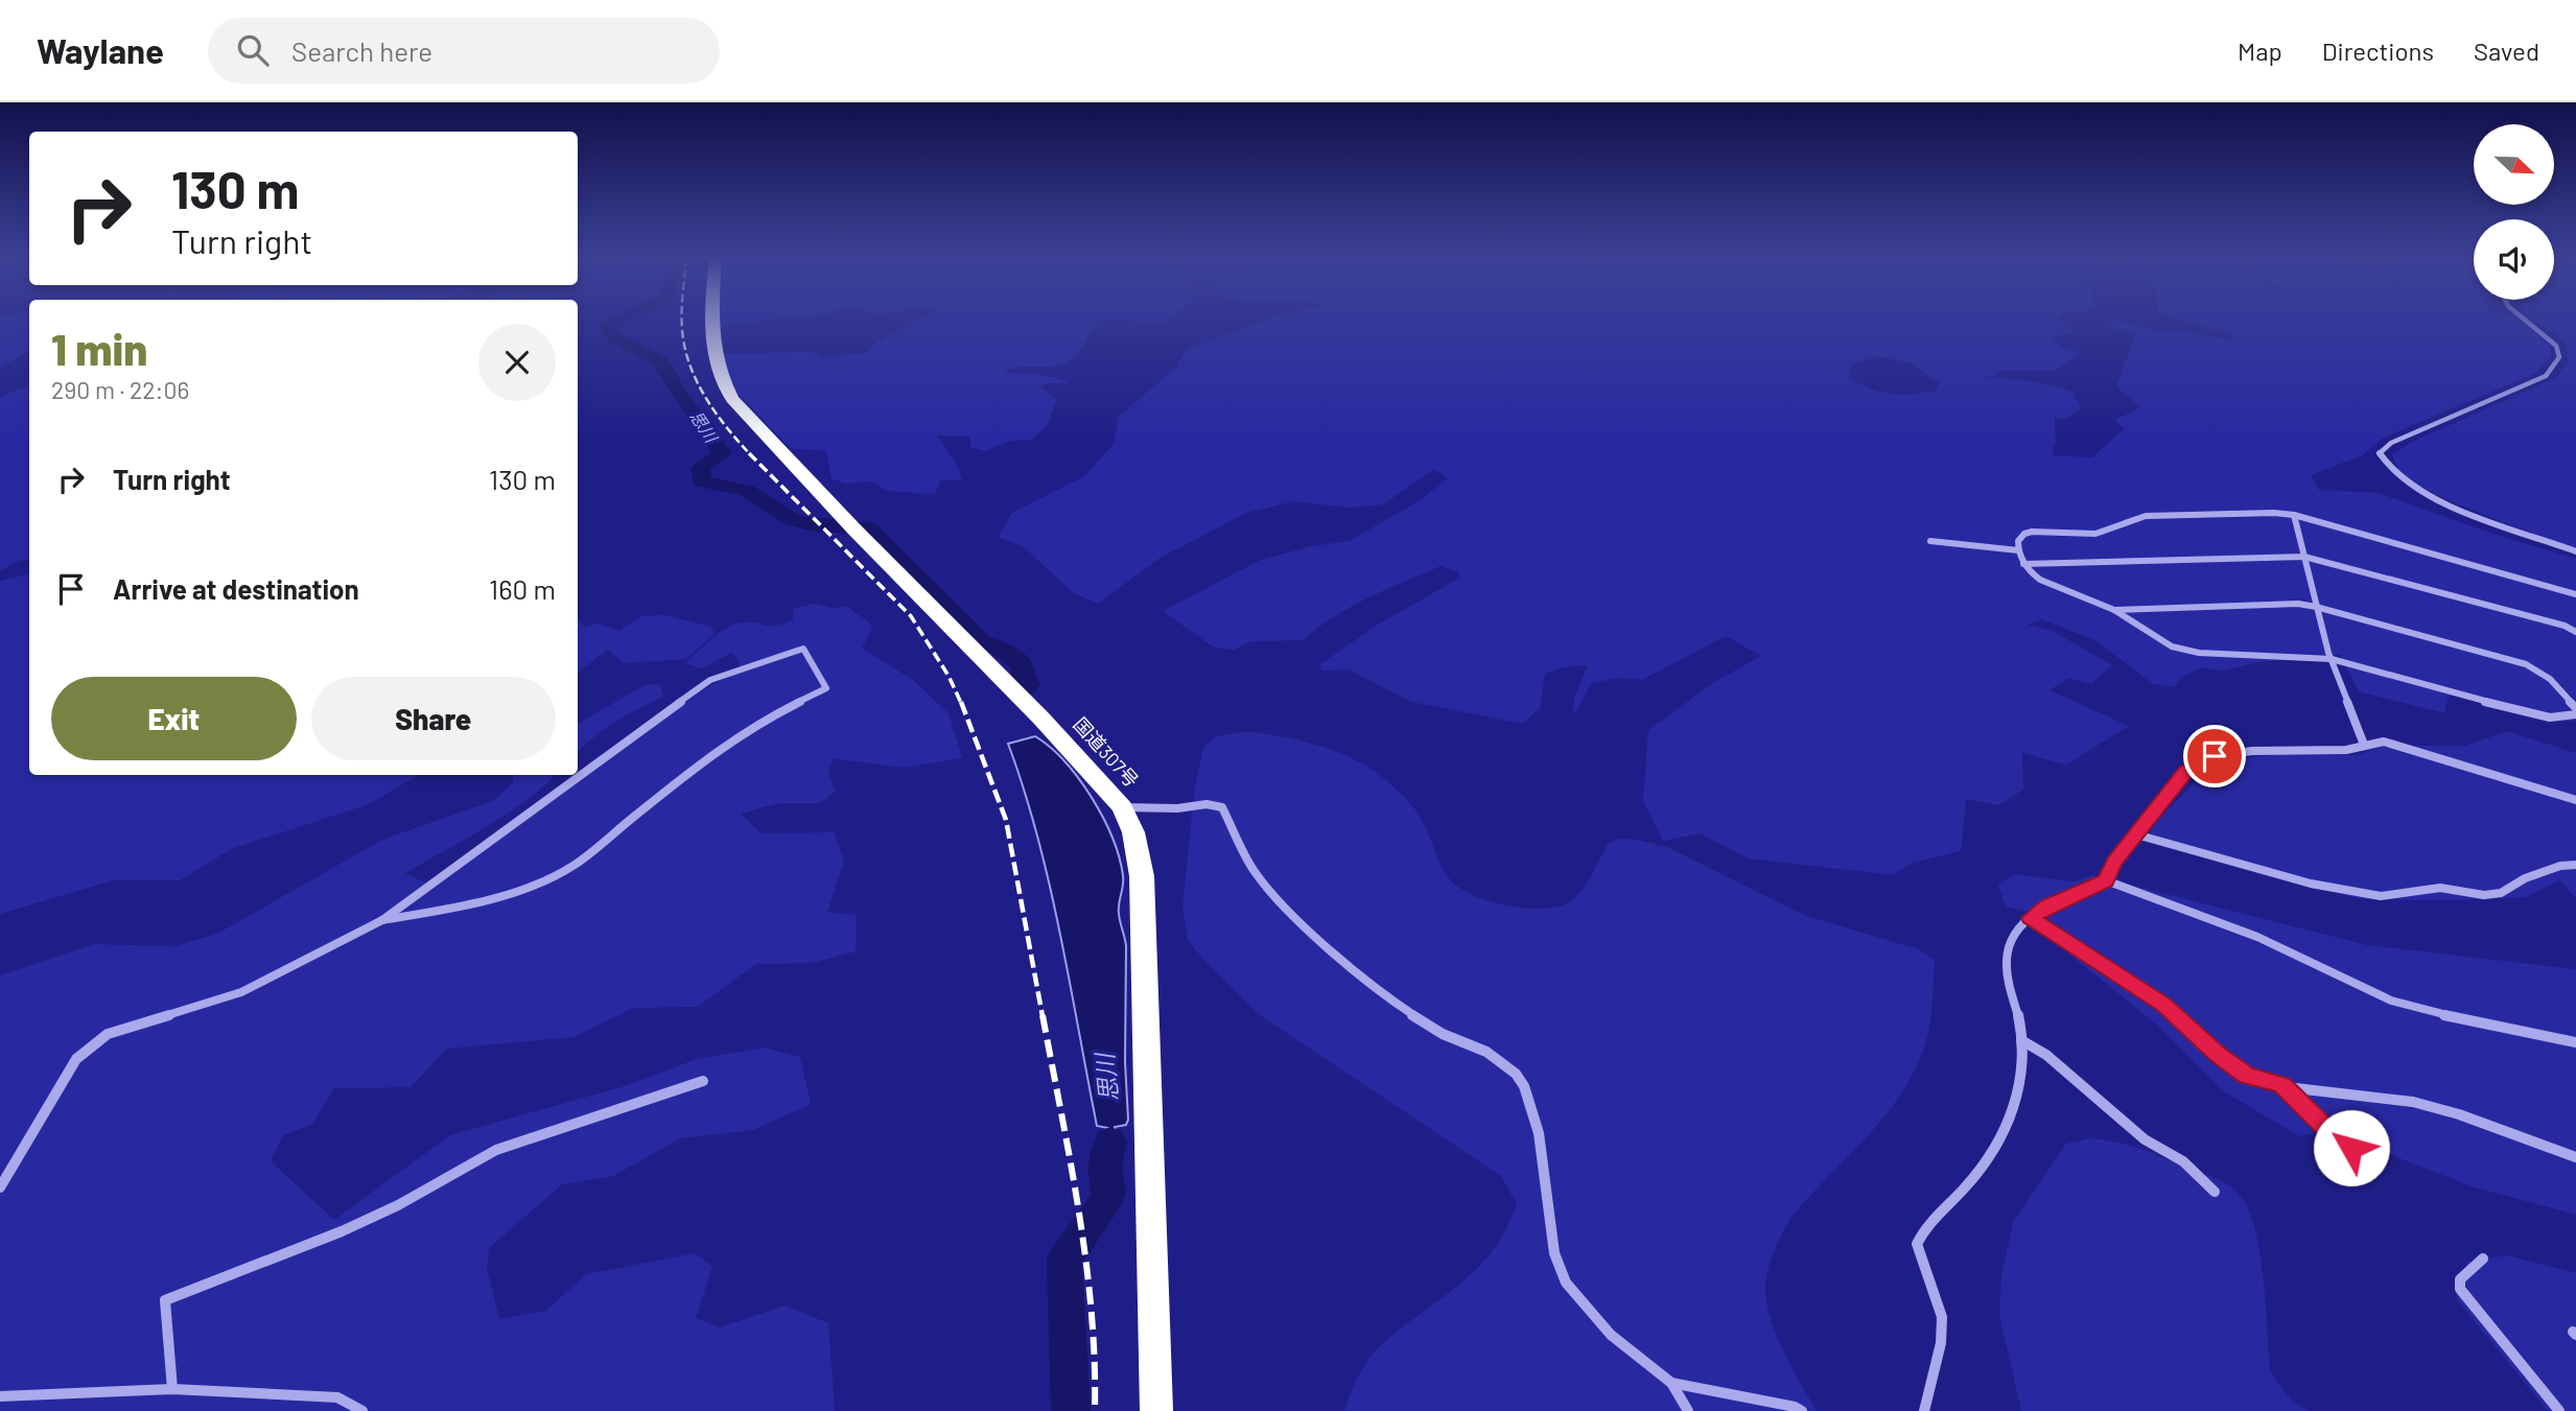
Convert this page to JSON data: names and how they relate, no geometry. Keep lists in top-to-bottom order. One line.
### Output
{"streets":{"highway":["国道307号"]},"water":["思川"],"north":"bottom right","page":{"header":"Waylane","search":"Search here","nav":["Map","Directions","Saved"],"turn":["130 m","Turn right"],"heading":["1 min","290 m · 22:06"],"list":[{"name":"Turn right","value":"130 m"},{"name":"Arrive at destination","value":"160 m"}],"buttons":["Exit","Share"]}}
